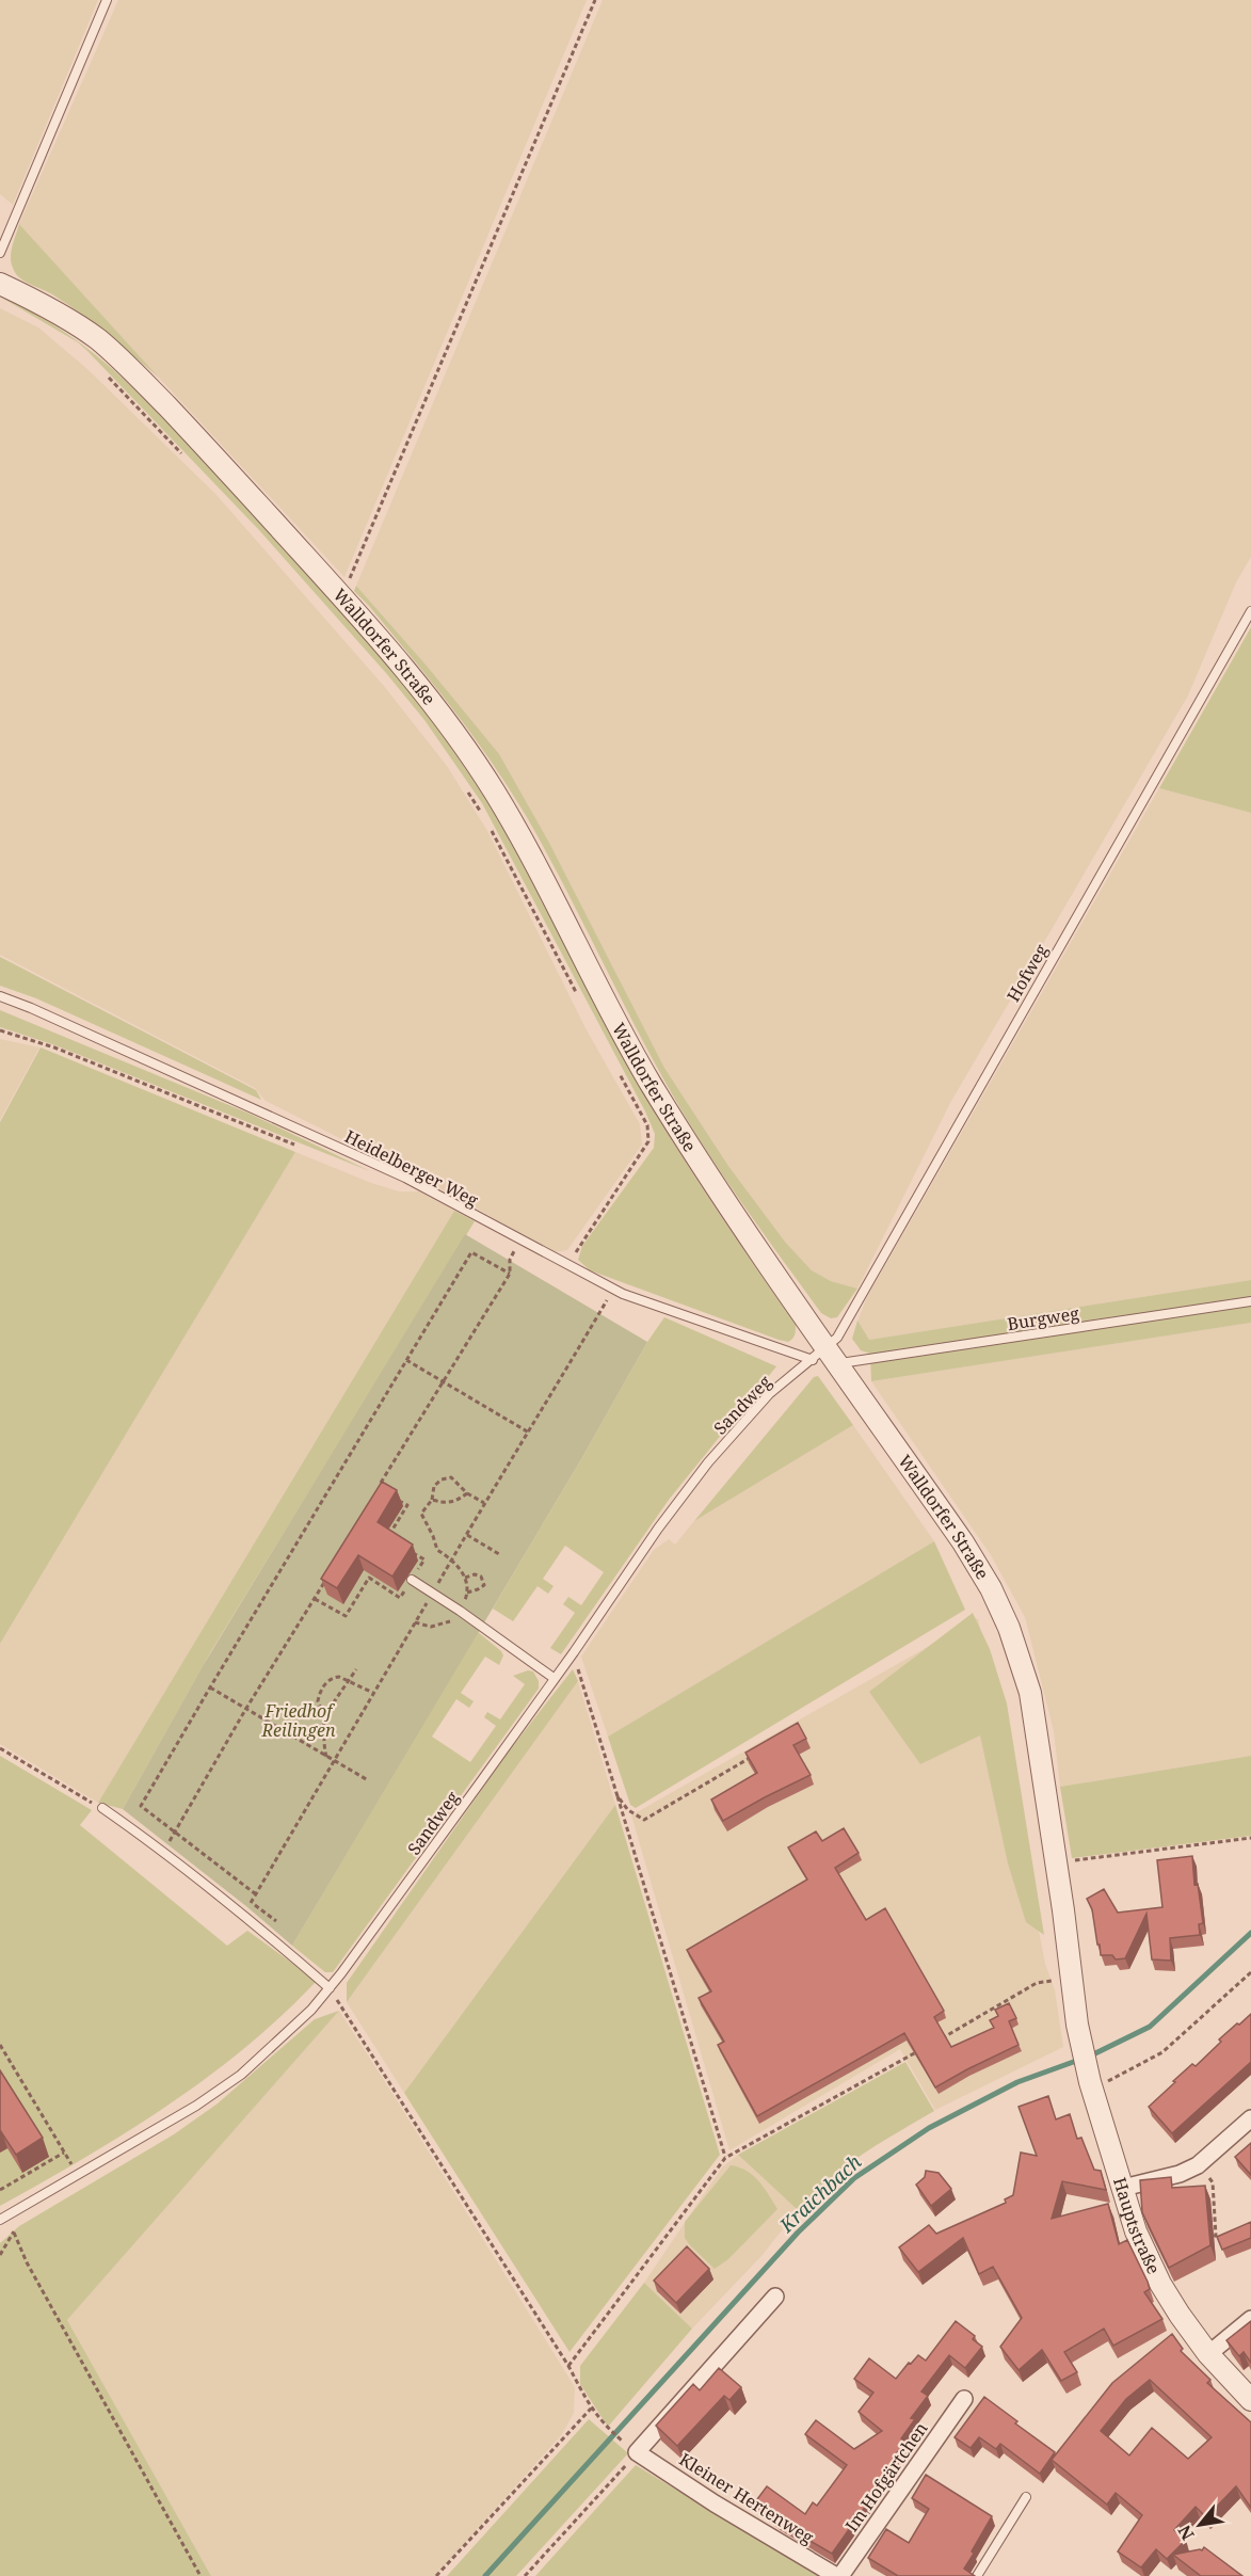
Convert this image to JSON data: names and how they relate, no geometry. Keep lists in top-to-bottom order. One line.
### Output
{"streets":{"street":["Walldorfer Straße","Hauptstraße","Im Hofgärtchen","Kleiner Hertenweg"],"lane":["Hofweg","Heidelberger Weg","Burgweg","Sandweg"]},"crossings":[["Walldorfer Straße","Hofweg"],["Walldorfer Straße","Heidelberger Weg"],["Walldorfer Straße","Burgweg"],["Walldorfer Straße","Sandweg"],["Walldorfer Straße","Hauptstraße"],["Hofweg","Heidelberger Weg"],["Hofweg","Burgweg"],["Hofweg","Sandweg"],["Heidelberger Weg","Burgweg"],["Heidelberger Weg","Sandweg"],["Burgweg","Sandweg"],["Im Hofgärtchen","Kleiner Hertenweg"]],"water":["Kraichbach"],"parks":["Friedhof Reilingen"],"north":"bottom left"}
